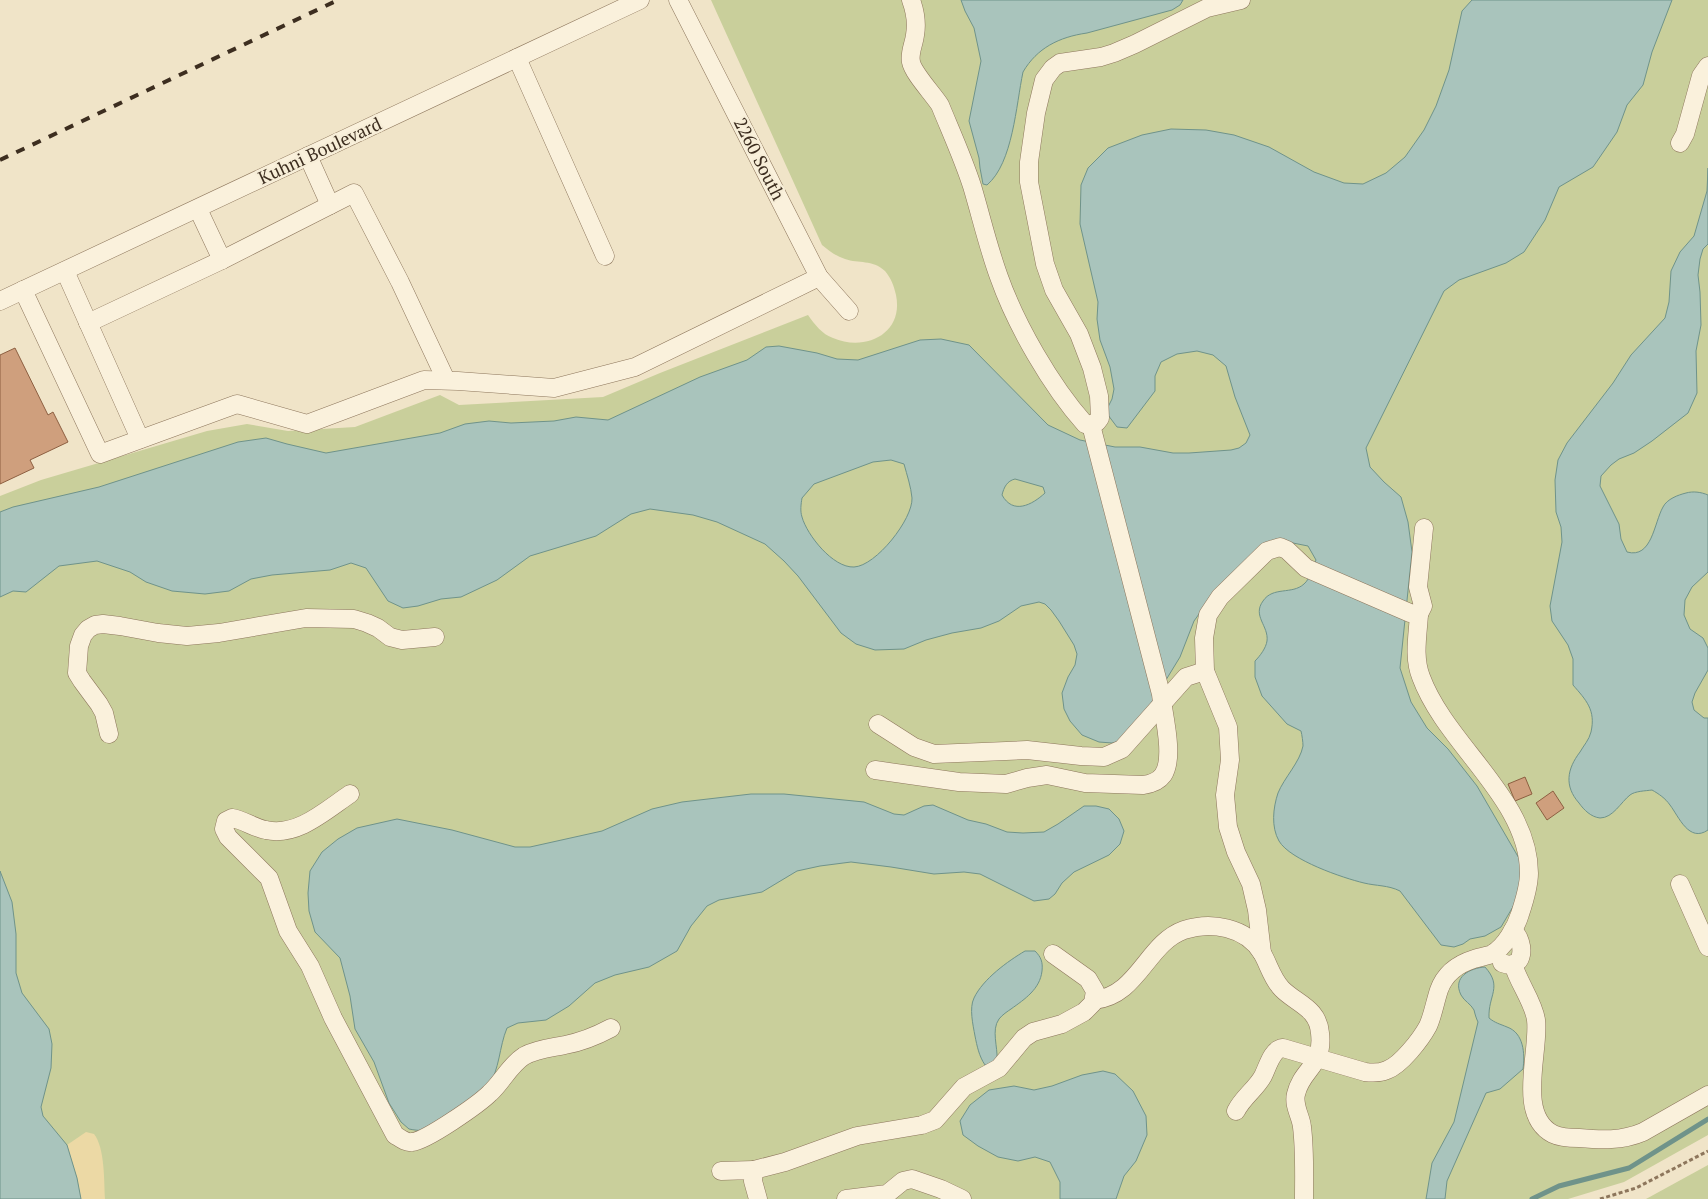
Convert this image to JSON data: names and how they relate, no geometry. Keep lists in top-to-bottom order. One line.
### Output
{"streets":{"street":["Kuhni Boulevard","2260 South"]}}
